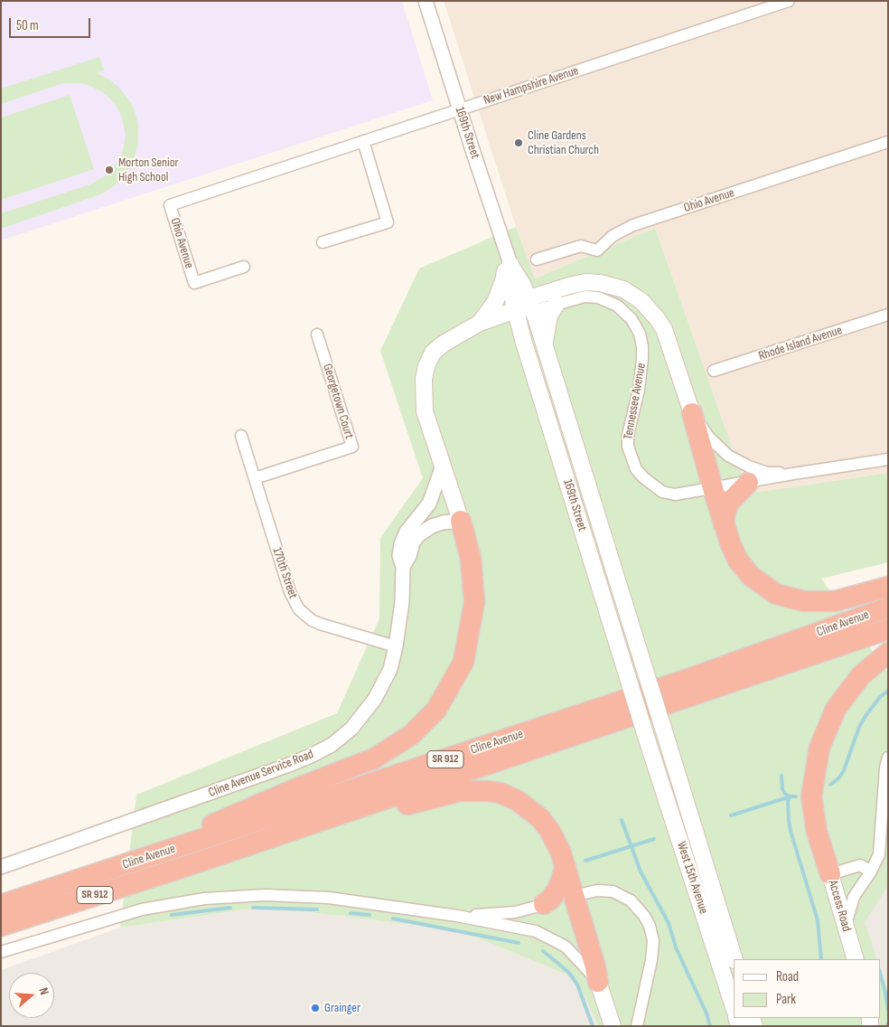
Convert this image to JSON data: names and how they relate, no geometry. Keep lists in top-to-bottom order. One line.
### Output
{"streets":{"highway":["Cline Avenue","SR 912"],"main road":["169th Street","Tennessee Avenue","West 15th Avenue","Access Road"],"street":["New Hampshire Avenue","Ohio Avenue","Rhode Island Avenue","Georgetown Court","170th Street","Cline Avenue Service Road"]},"crossings":[["New Hampshire Avenue","169th Street"],["New Hampshire Avenue","Ohio Avenue"],["169th Street","Tennessee Avenue"],["169th Street","West 15th Avenue"],["Georgetown Court","170th Street"],["170th Street","Cline Avenue Service Road"]],"places":["Cline Gardens Christian Church","Morton Senior High School","Grainger"],"legend":["Road","Park"],"scale_bar":"50 m","north":"right"}
